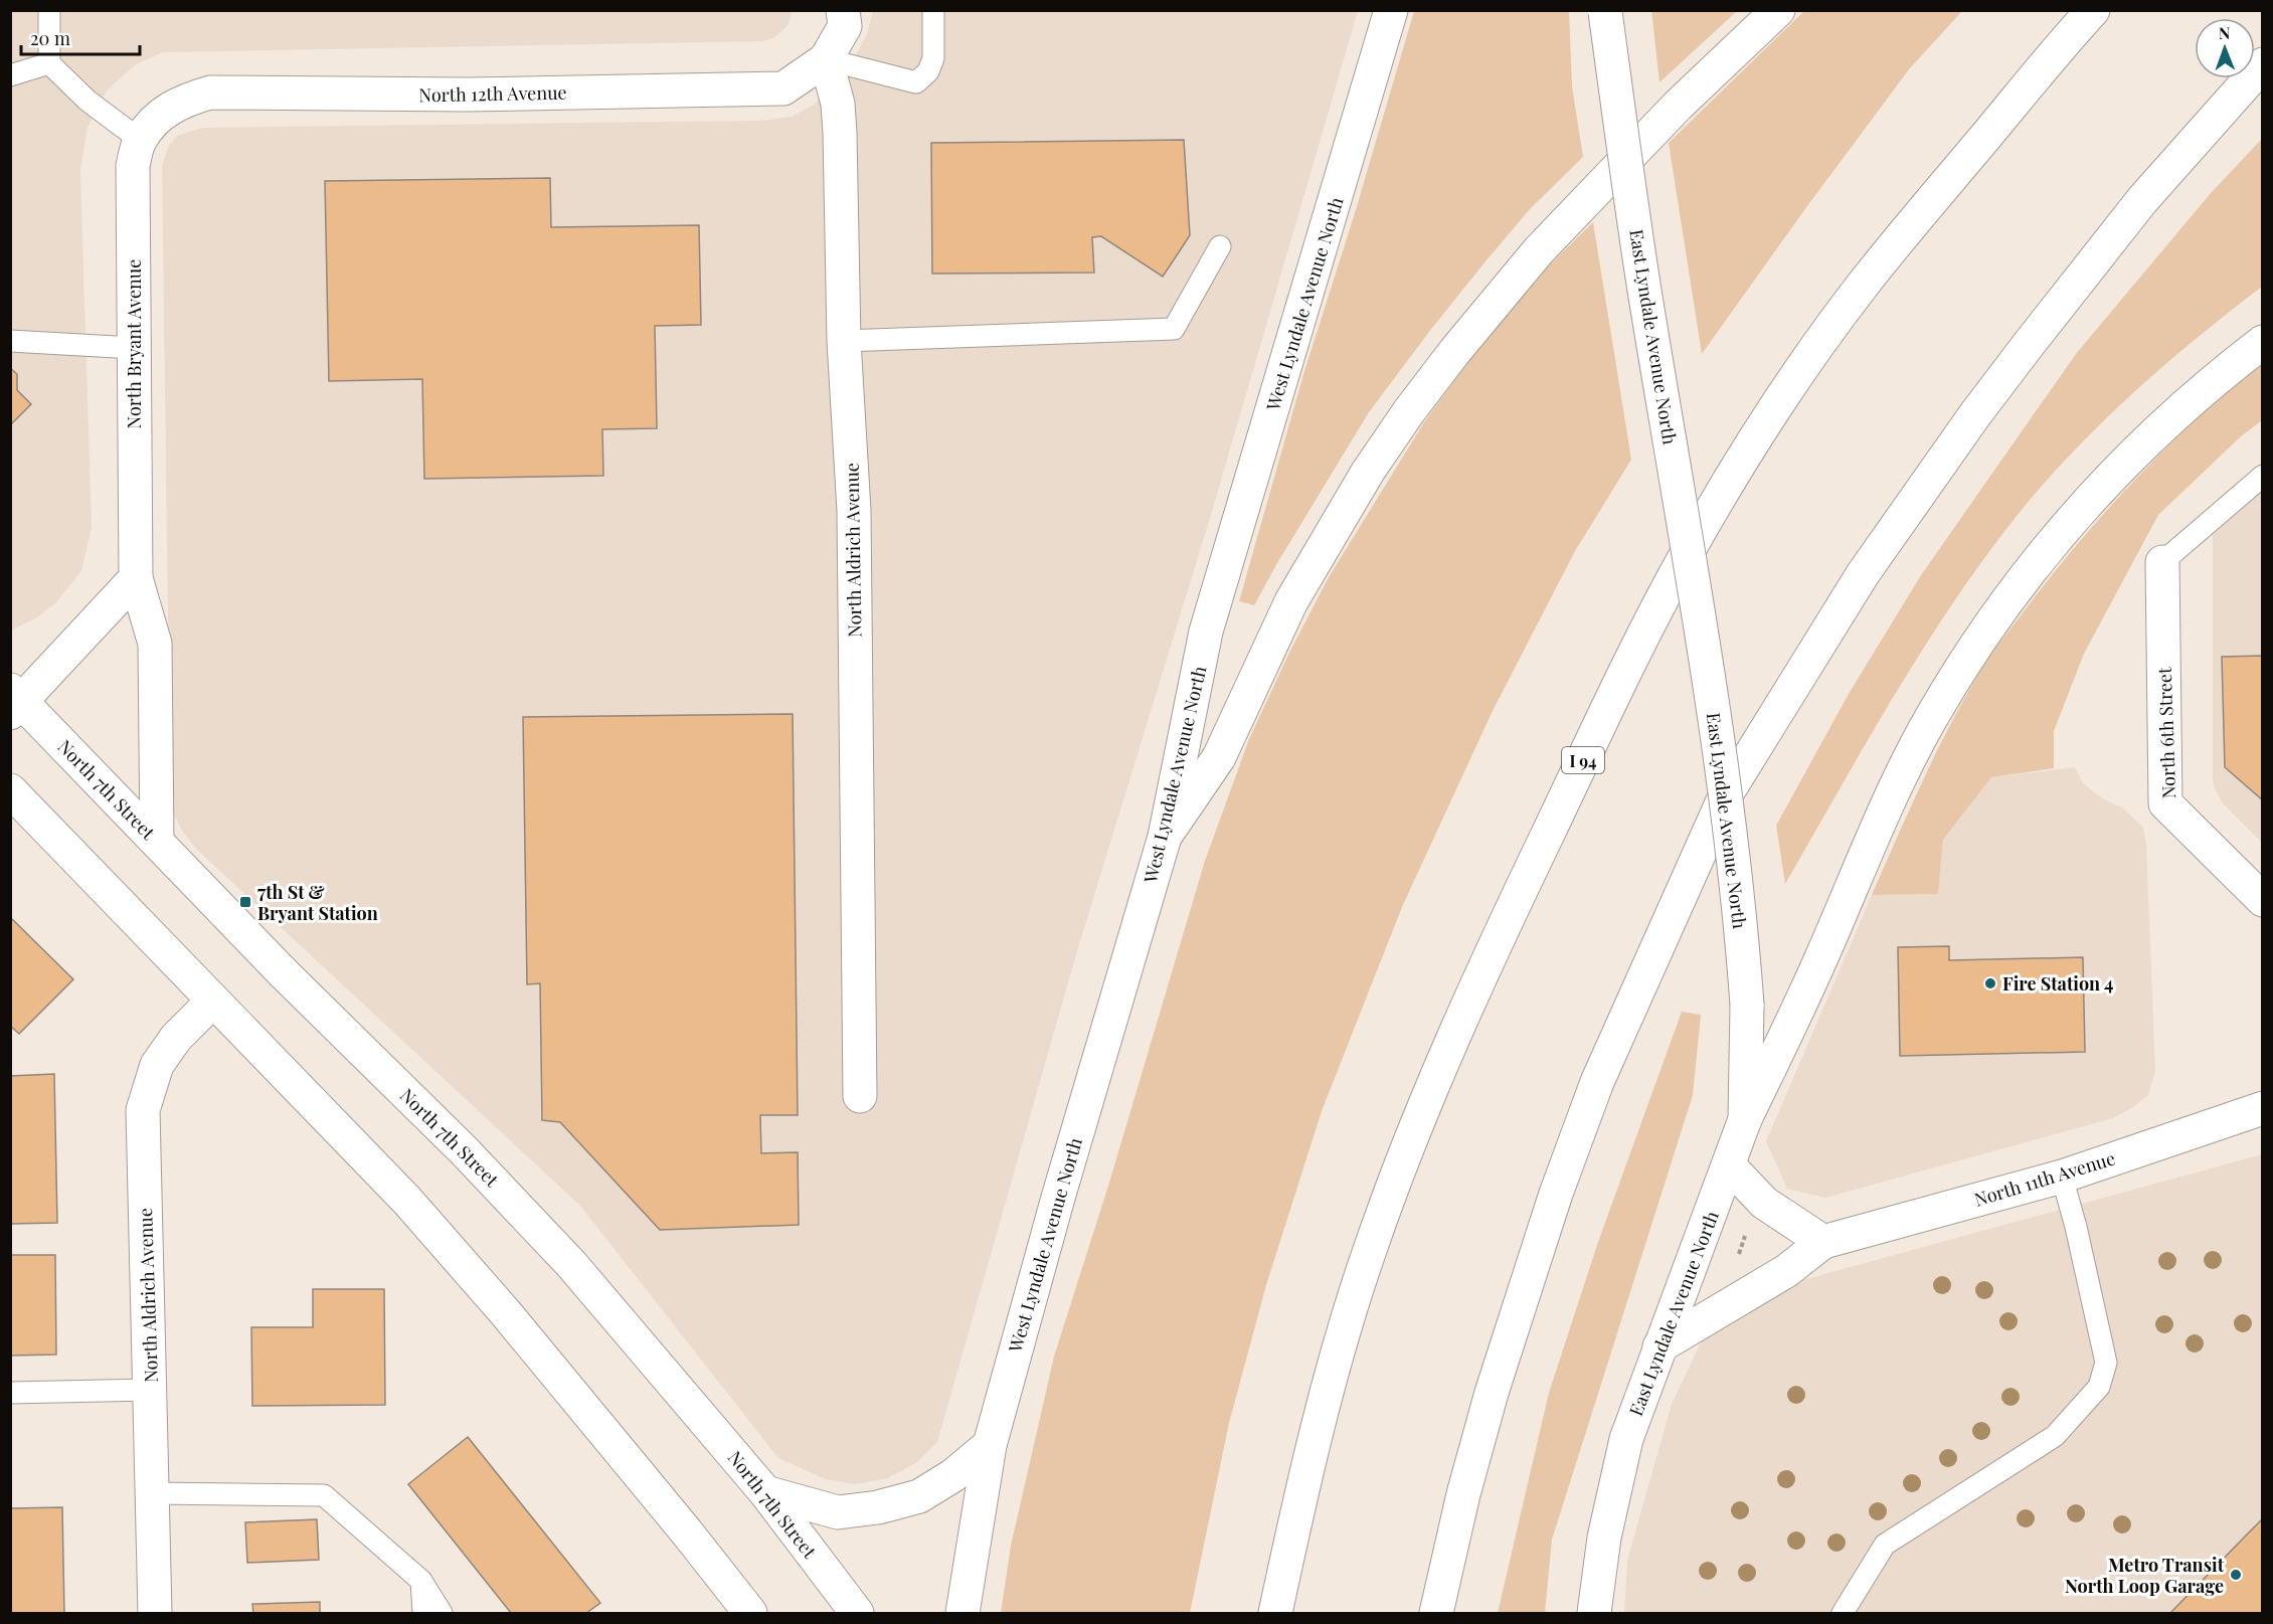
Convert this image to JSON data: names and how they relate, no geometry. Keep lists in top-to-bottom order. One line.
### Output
{"streets":{"main road":["North 12th Avenue","West Lyndale Avenue North","East Lyndale Avenue North","North Bryant Avenue","North Aldrich Avenue","North 6th Street","I 94","North 7th Street","North 11th Avenue"]},"crossings":[["North 12th Avenue","North Bryant Avenue"],["North 12th Avenue","North Aldrich Avenue"],["East Lyndale Avenue North","North 11th Avenue"],["North Bryant Avenue","North 7th Street"]],"places":{"transit":["7th St & Bryant Station"],"other":["Fire Station 4","Metro Transit North Loop Garage"]},"scale_bar":"20 m","north":"top"}
